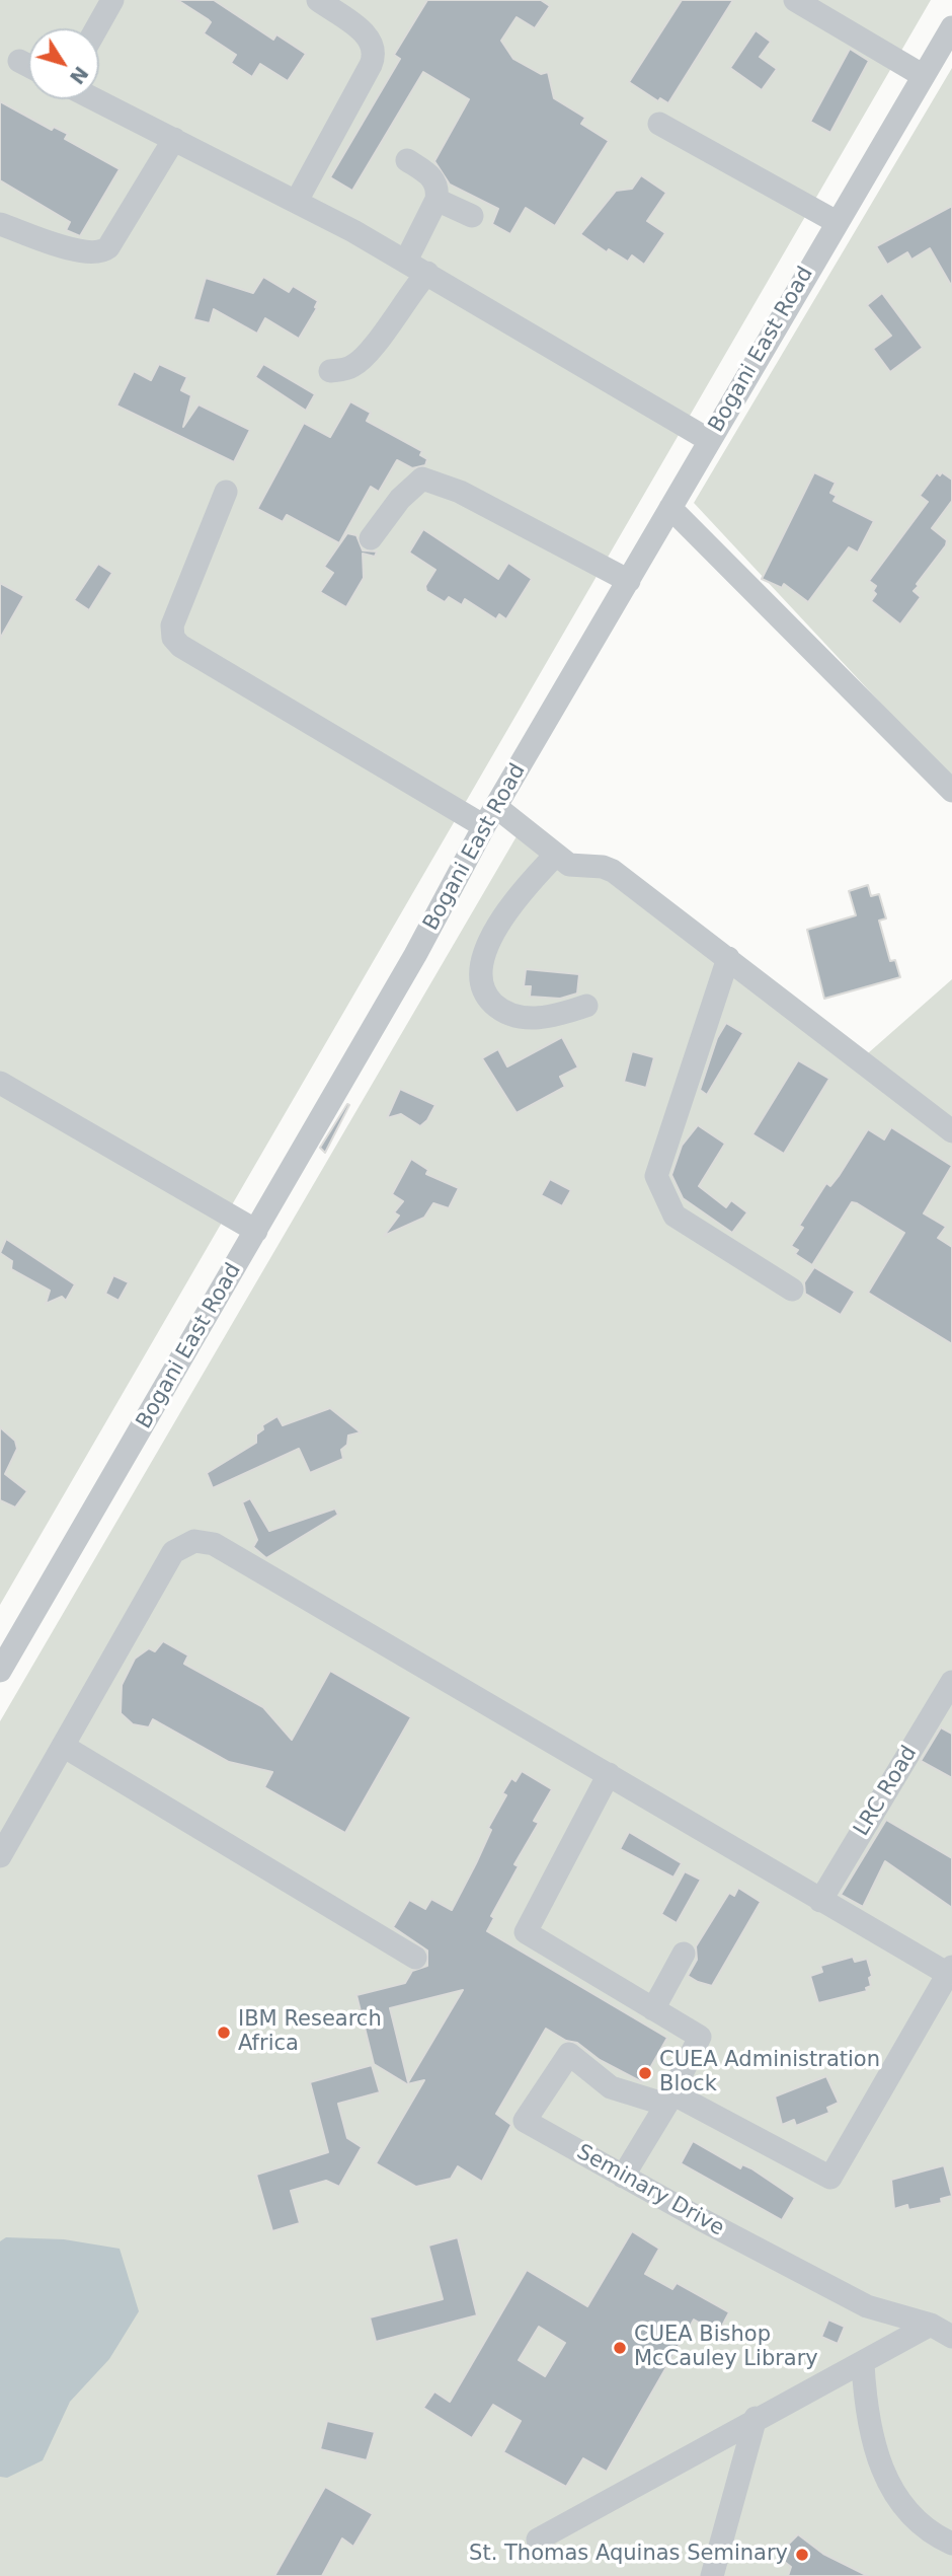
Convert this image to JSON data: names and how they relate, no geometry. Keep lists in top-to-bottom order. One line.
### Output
{"streets":{"street":["Bogani East Road","LRC Road","Seminary Drive"]},"places":["IBM Research Africa","CUEA Administration Block","CUEA Bishop McCauley Library","St. Thomas Aquinas Seminary"],"north":"bottom right"}
